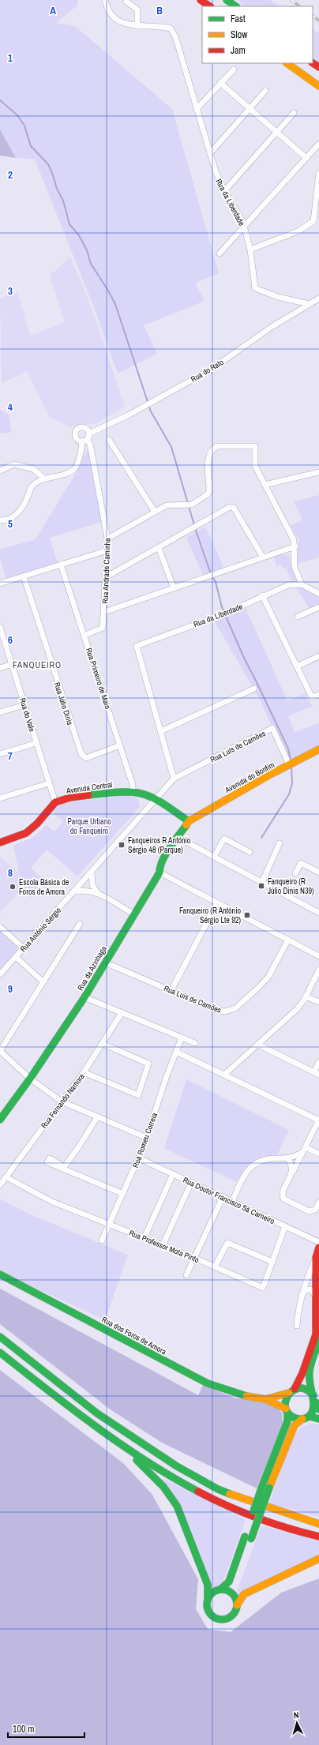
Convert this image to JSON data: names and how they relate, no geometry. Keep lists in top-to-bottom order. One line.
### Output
{"streets":{"main road":["Avenida do Bonfim","Avenida Central","Rua da Azinhaga","Rua dos Foros de Amora"],"street":["Rua da Liberdade","Rua do Rato","Rua Andrade Caminha","Rua Primeiro de Maio","Rua Júlio Dinis","Rua do Vale","Rua Luís de Camões","Rua António Sérgio","Rua Fernando Namora","Rua Romeu Correia","Rua Doutor Francisco Sá Carneiro","Rua Professor Mota Pinto"]},"crossings":[["Rua da Liberdade","Rua do Rato"],["Rua do Rato","Rua Andrade Caminha"],["Rua Andrade Caminha","Rua Primeiro de Maio"],["Rua Primeiro de Maio","Rua Júlio Dinis"],["Rua Primeiro de Maio","Avenida Central"],["Rua do Vale","Avenida Central"],["Rua Luís de Camões","Avenida do Bonfim"],["Rua Luís de Camões","Avenida Central"],["Rua Luís de Camões","Rua António Sérgio"],["Rua Luís de Camões","Rua da Azinhaga"],["Avenida do Bonfim","Avenida Central"],["Avenida do Bonfim","Rua da Azinhaga"],["Avenida Central","Rua António Sérgio"],["Avenida Central","Rua da Azinhaga"],["Rua Fernando Namora","Rua Professor Mota Pinto"],["Rua Romeu Correia","Rua Doutor Francisco Sá Carneiro"],["Rua Romeu Correia","Rua Professor Mota Pinto"],["Rua Doutor Francisco Sá Carneiro","Rua Professor Mota Pinto"]],"districts":["FANQUEIRO"],"parks":["Parque Urbano do Fanqueiro"],"places":{"transit":["Fanqueiros R António Sérgio 48 (Parque)","Fanqueiro (R Júlio Dinis N39)","Fanqueiro (R António Sérgio Lte 92)"],"other":["Escola Básica de Foros de Amora"]},"legend":["Fast","Slow","Jam"],"scale_bar":"100 m","north":"top","grid":{"columns":["A","B"],"rows":["1","2","3","4","5","6","7","8","9"]}}
